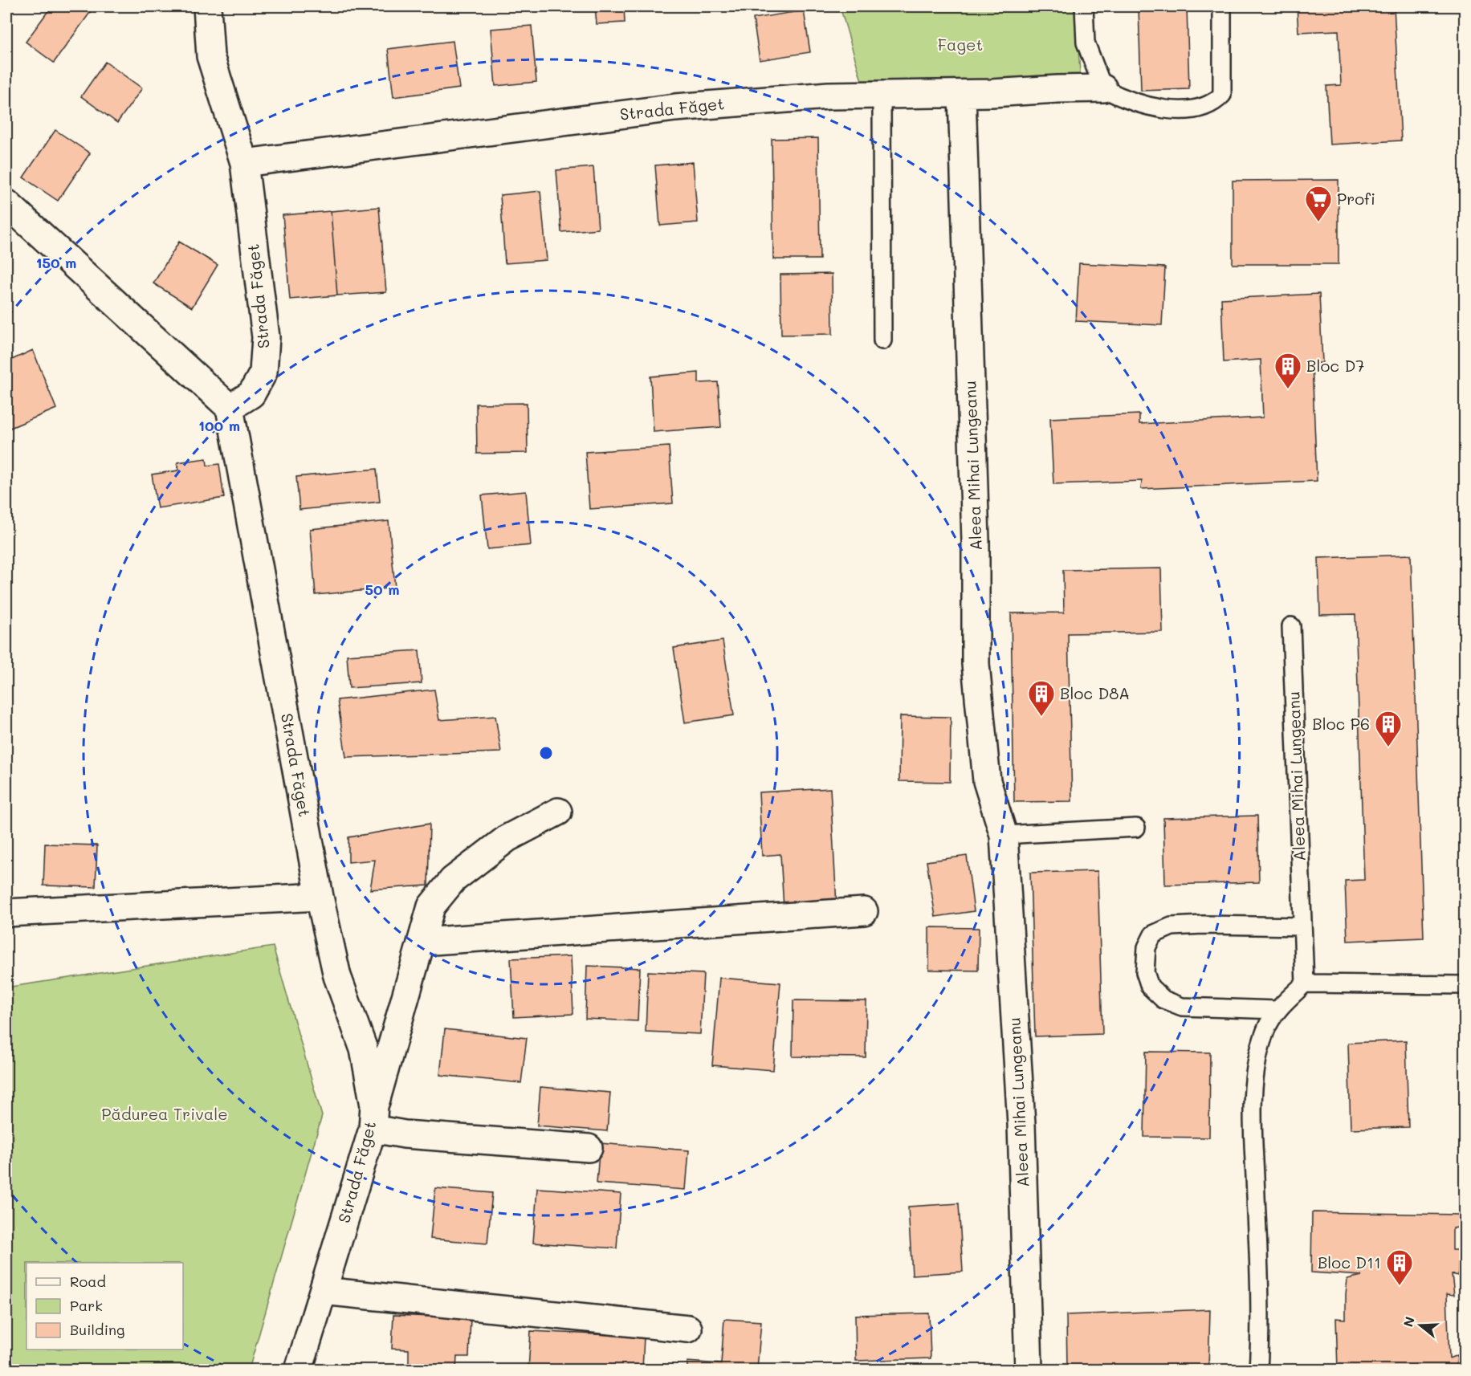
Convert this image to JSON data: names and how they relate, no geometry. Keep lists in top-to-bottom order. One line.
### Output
{"streets":{"street":["Strada Făget","Aleea Mihai Lungeanu"]},"crossings":[["Strada Făget","Aleea Mihai Lungeanu"]],"parks":["Faget","Pădurea Trivale"],"places":{"supermarket":["Profi"],"building":["Bloc D7","Bloc D8A","Bloc P6","Bloc D11"]},"legend":["Road","Park","Building"],"north":"left","rings":["150 m","100 m","50 m"]}
